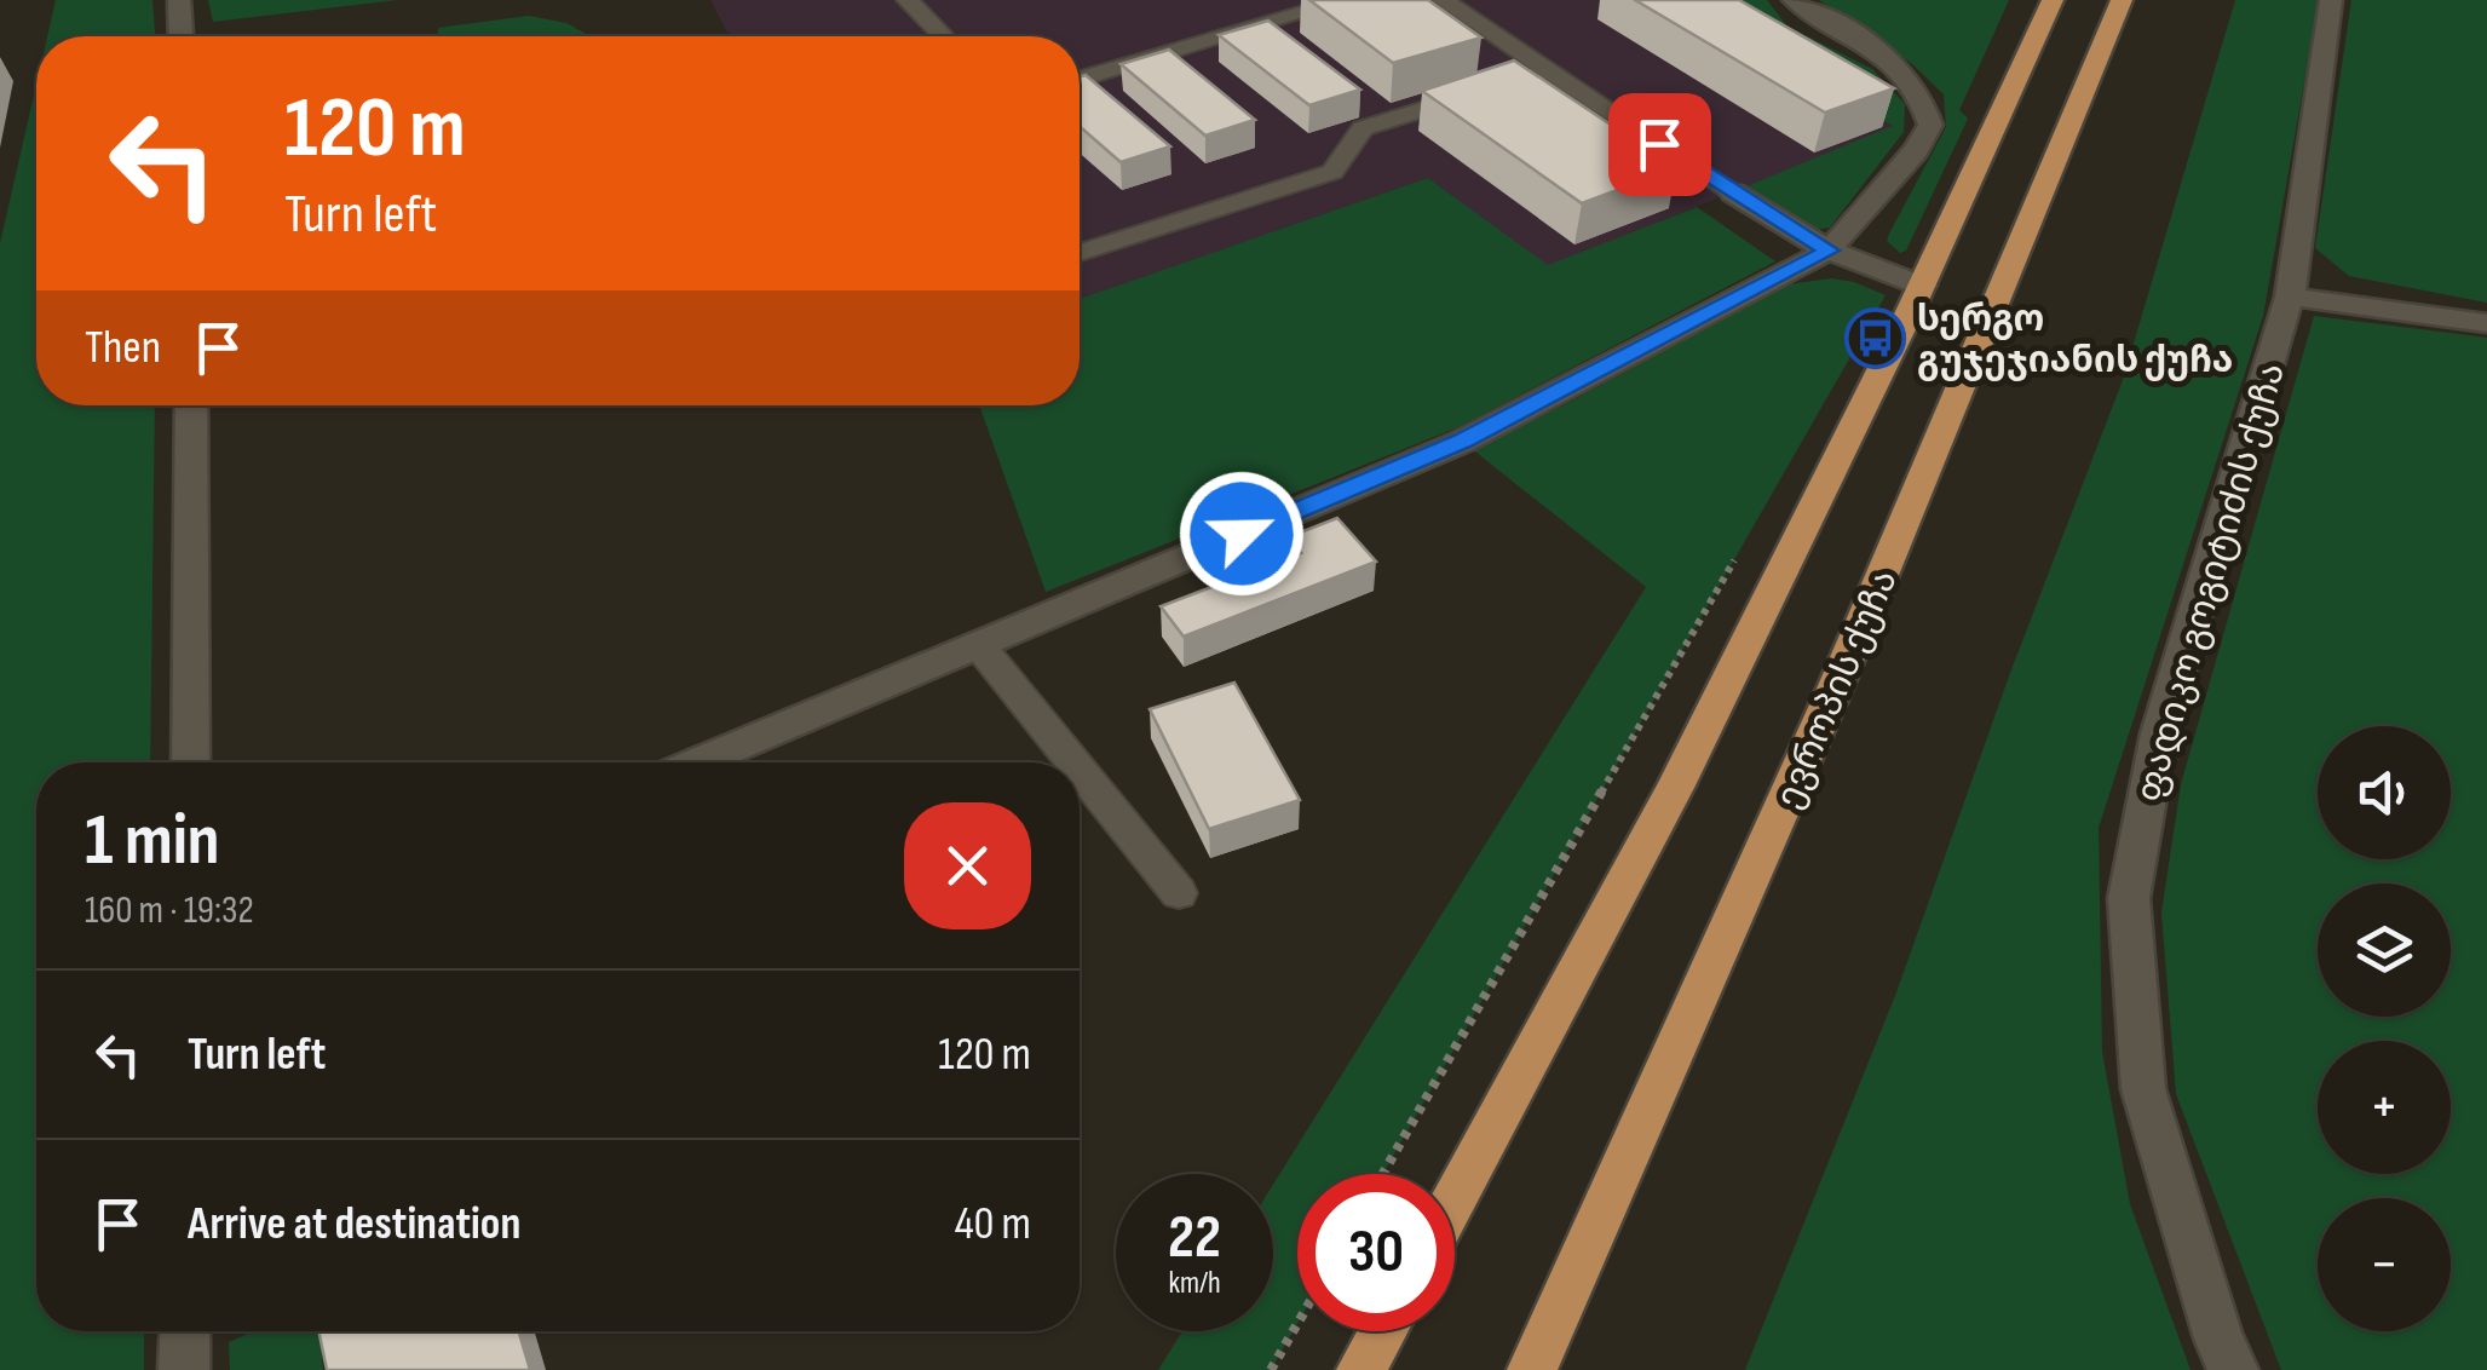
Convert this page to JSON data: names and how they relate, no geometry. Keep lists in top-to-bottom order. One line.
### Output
{"streets":{"main road":["ევროპის ქუჩა"],"street":["ფადიკო გოგიტიძის ქუჩა"]},"places":{"bus stop":["სერგო გუჯეჯიანის ქუჩა"]},"page":{"turn":["120 m","Turn left"],"then":"Then","map_buttons":["+","−"],"heading":["1 min","160 m · 19:32"],"list":[{"name":"Turn left","value":"120 m"},{"name":"Arrive at destination","value":"40 m"}],"speed":"22 km/h","limit":"30"}}
